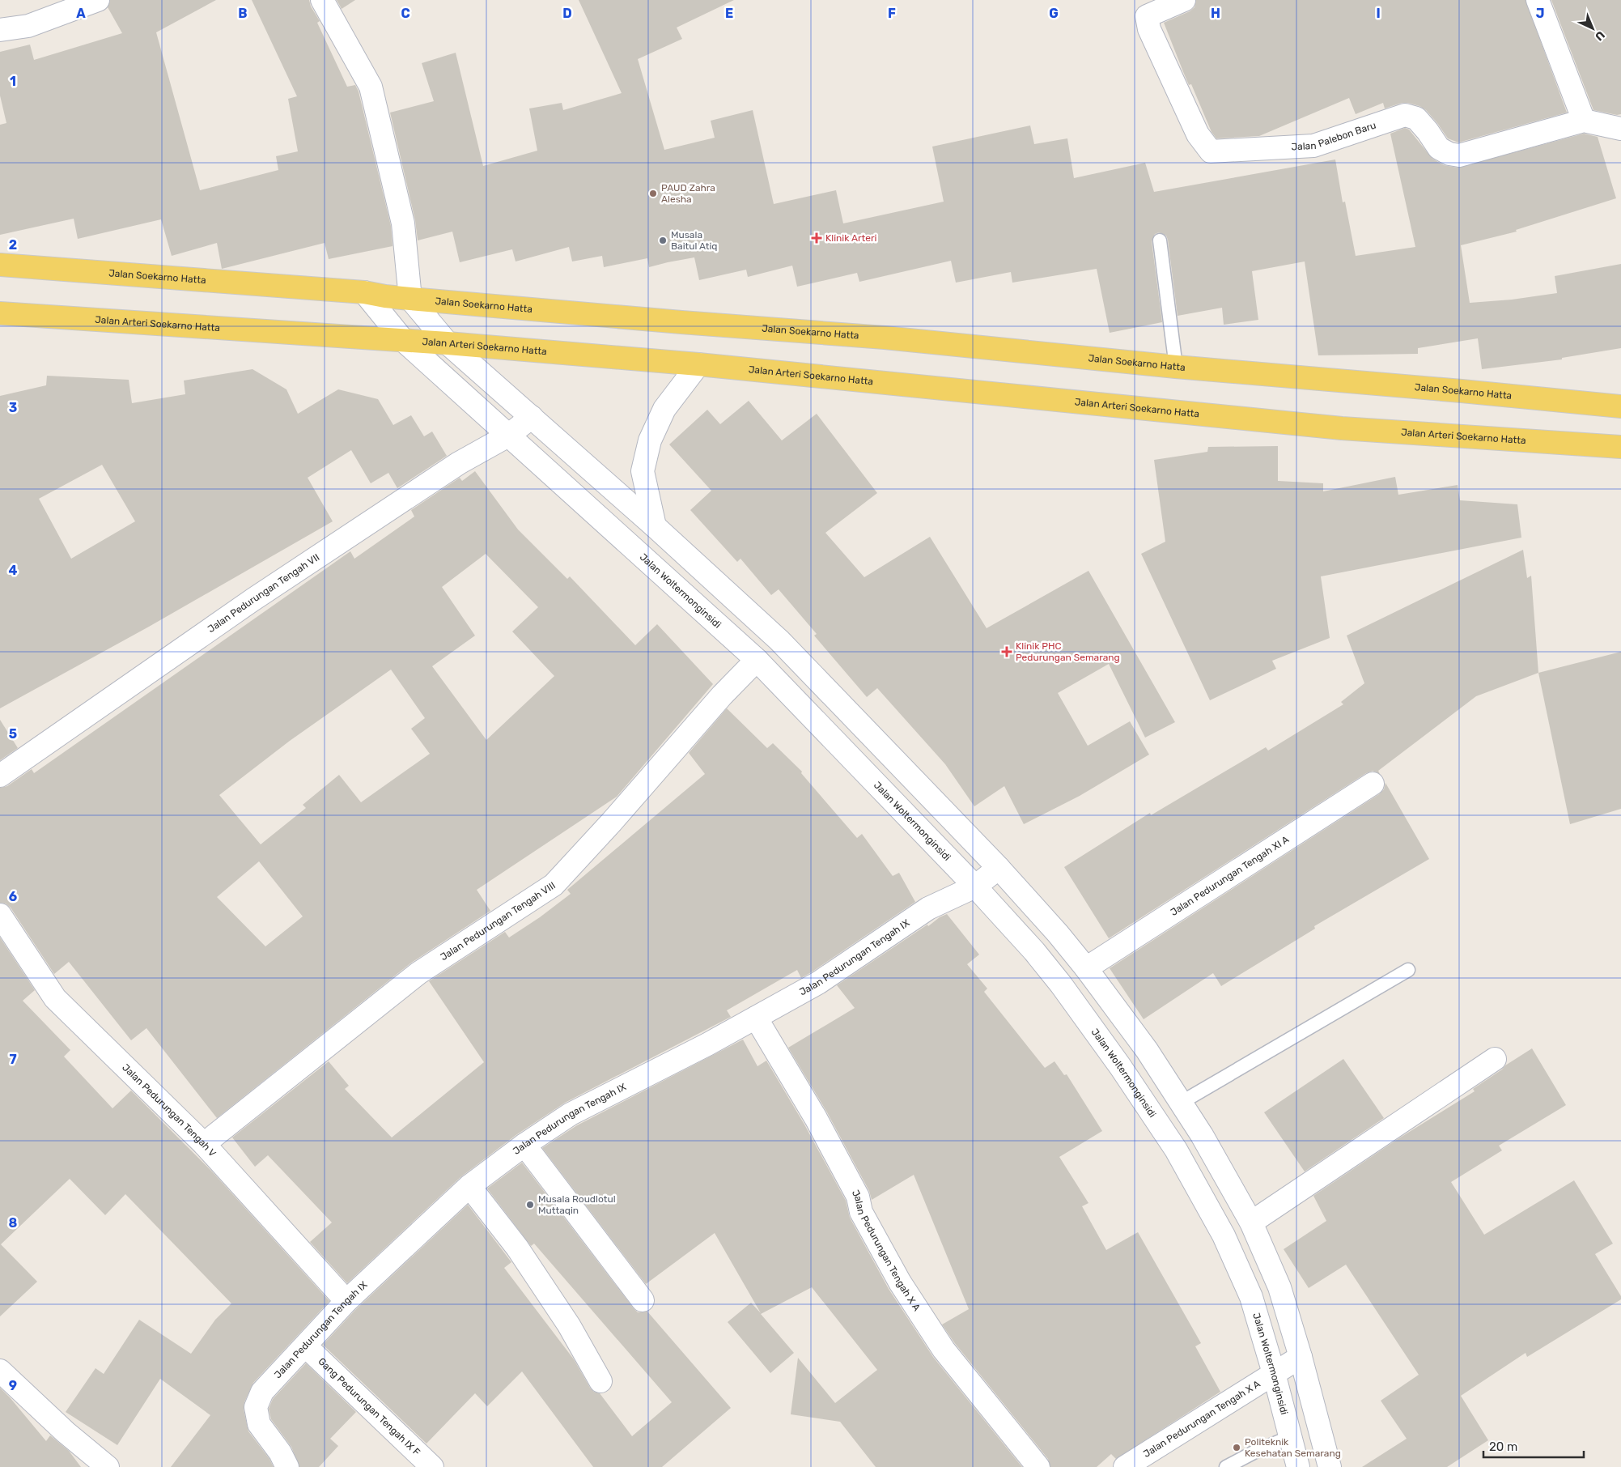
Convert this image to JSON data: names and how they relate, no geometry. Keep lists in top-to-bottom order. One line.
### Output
{"streets":{"main road":["Jalan Soekarno Hatta","Jalan Arteri Soekarno Hatta"],"street":["Jalan Palebon Baru","Jalan Woltermonginsidi","Jalan Pedurungan Tengah VII","Jalan Pedurungan Tengah XI A","Jalan Pedurungan Tengah VIII","Jalan Pedurungan Tengah IX","Jalan Pedurungan Tengah V","Jalan Pedurungan Tengah X A","Gang Pedurungan Tengah IX F"]},"crossings":[["Jalan Soekarno Hatta","Jalan Woltermonginsidi"],["Jalan Arteri Soekarno Hatta","Jalan Woltermonginsidi"],["Jalan Woltermonginsidi","Jalan Pedurungan Tengah VII"],["Jalan Woltermonginsidi","Jalan Pedurungan Tengah VIII"],["Jalan Woltermonginsidi","Jalan Pedurungan Tengah IX"],["Jalan Woltermonginsidi","Jalan Pedurungan Tengah X A"],["Jalan Pedurungan Tengah VIII","Jalan Pedurungan Tengah V"],["Jalan Pedurungan Tengah IX","Jalan Pedurungan Tengah V"],["Jalan Pedurungan Tengah IX","Jalan Pedurungan Tengah X A"],["Jalan Pedurungan Tengah IX","Gang Pedurungan Tengah IX F"]],"places":{"other":["PAUD Zahra Alesha","Musala Baitul Atiq","Musala Roudlotul Muttaqin","Politeknik Kesehatan Semarang"],"health":["Klinik Arteri","Klinik PHC Pedurungan Semarang"]},"scale_bar":"20 m","north":"bottom right","grid":{"columns":["A","B","C","D","E","F","G","H","I","J"],"rows":["1","2","3","4","5","6","7","8","9"]}}
